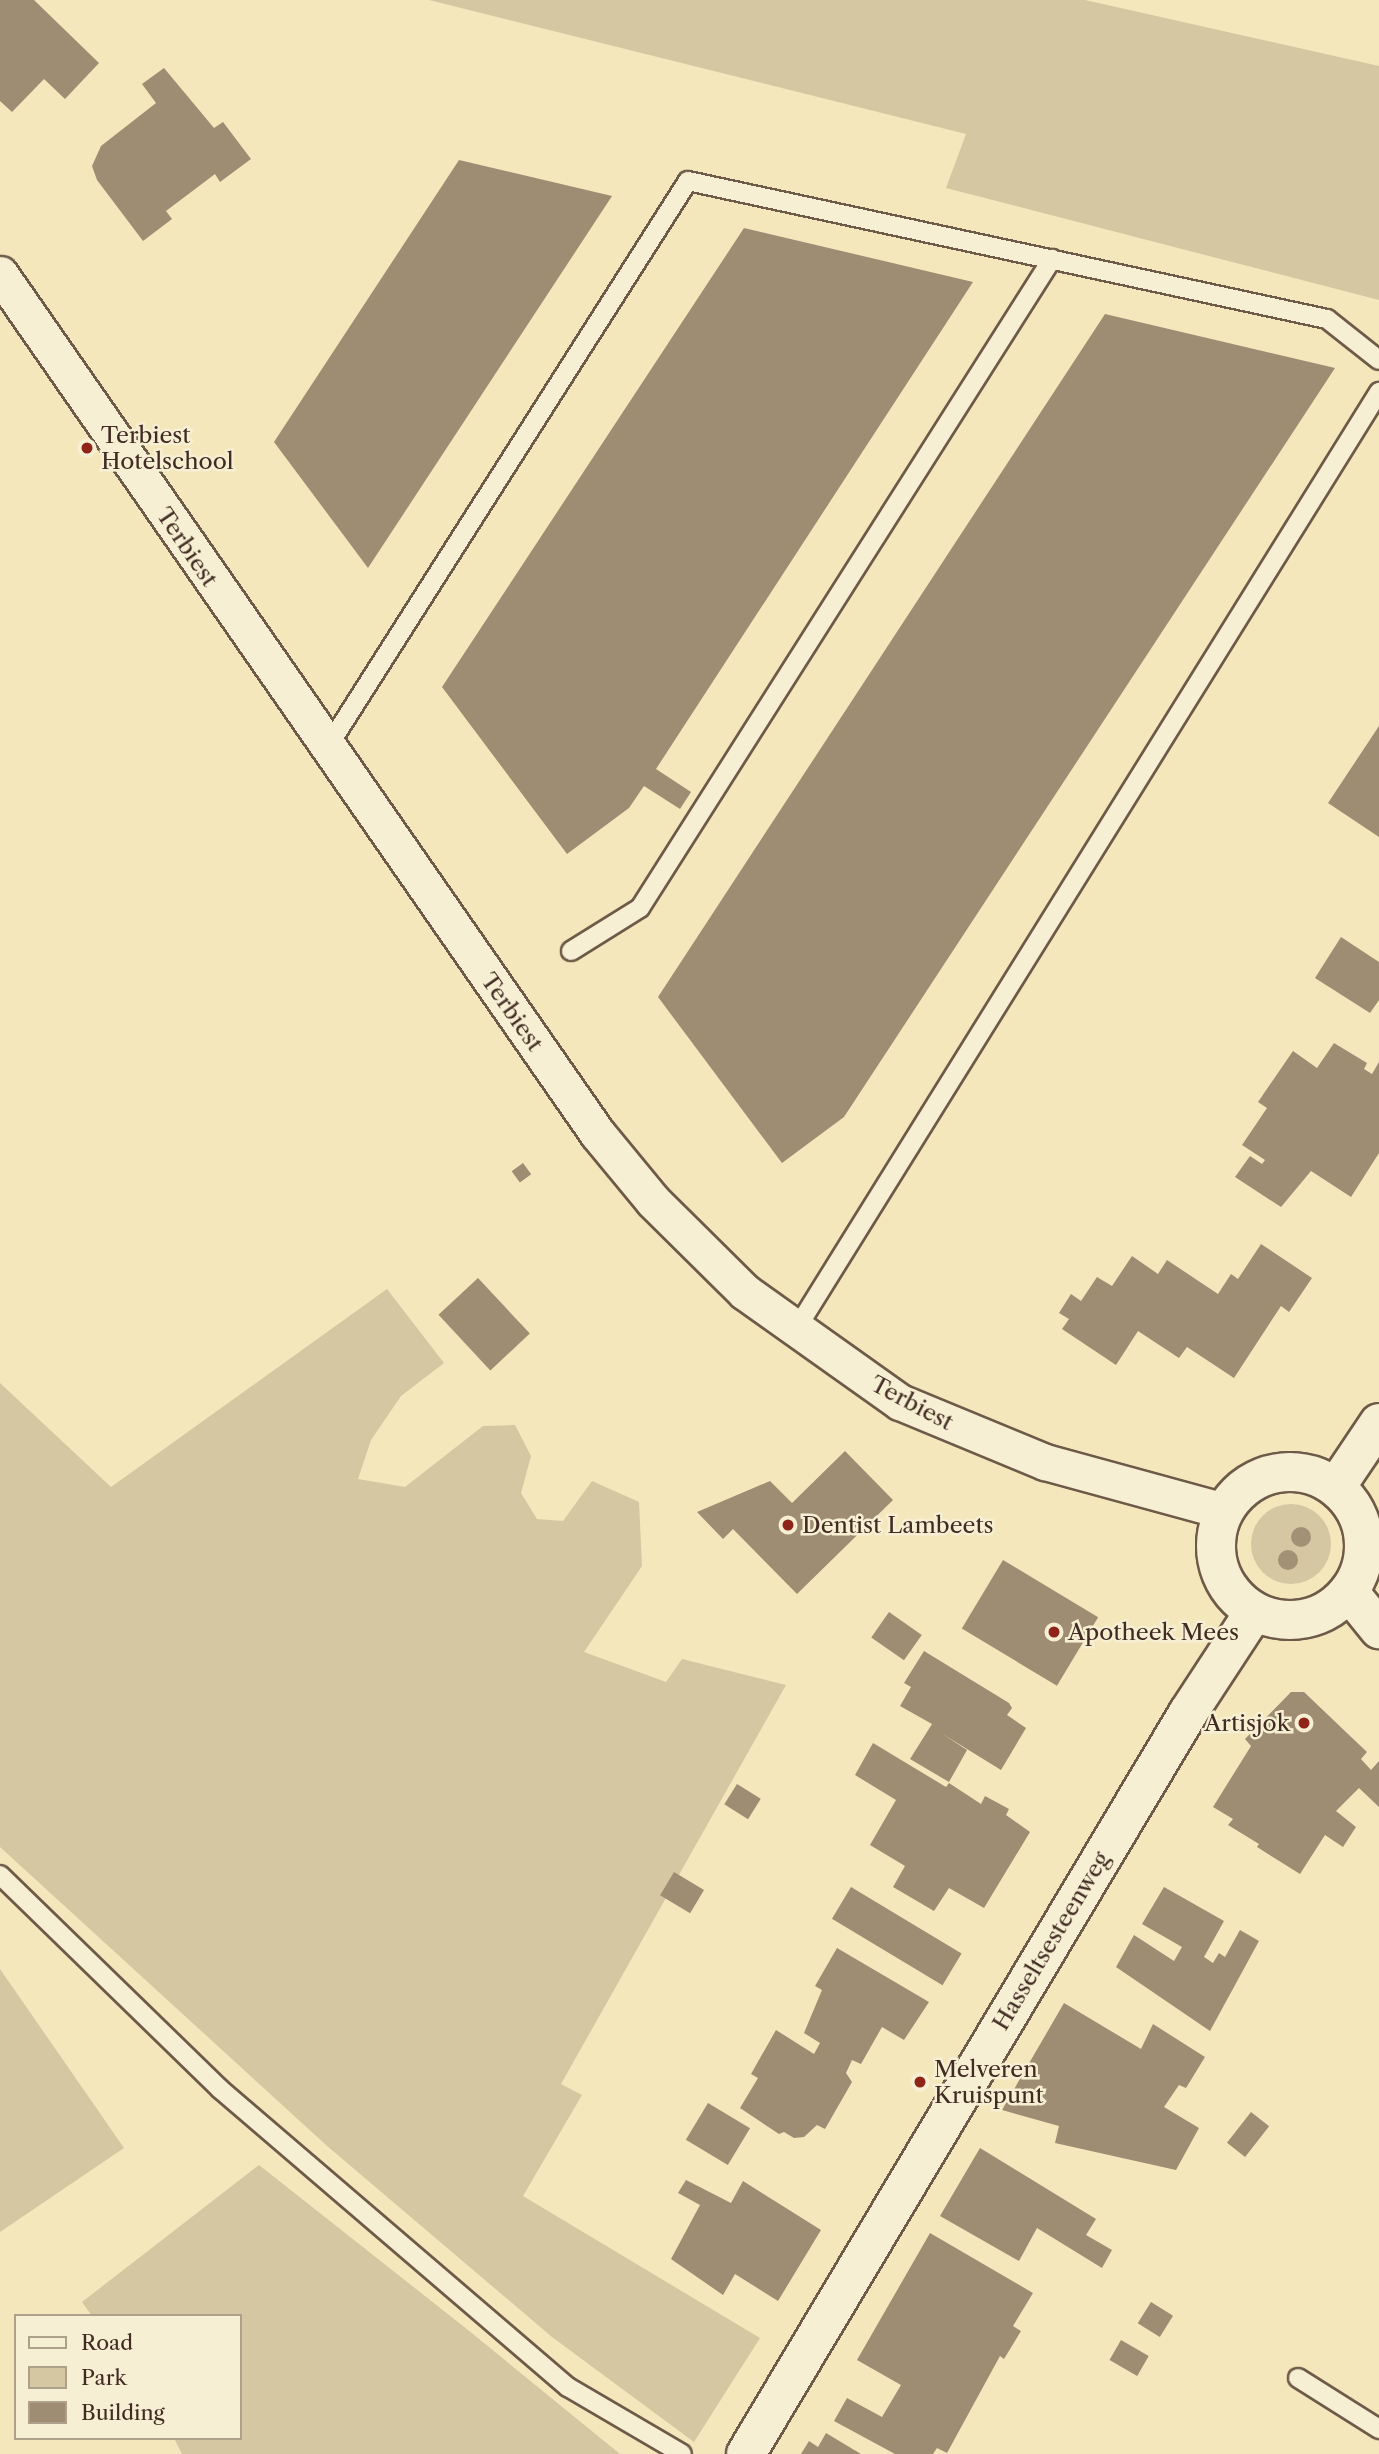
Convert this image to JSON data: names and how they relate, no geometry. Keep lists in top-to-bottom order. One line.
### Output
{"streets":{"main road":["Hasseltsesteenweg"],"street":["Terbiest"]},"crossings":[["Terbiest","Hasseltsesteenweg"]],"places":["Terbiest Hotelschool","Dentist Lambeets","Apotheek Mees","Artisjok","Melveren Kruispunt"],"legend":["Road","Park","Building"]}
